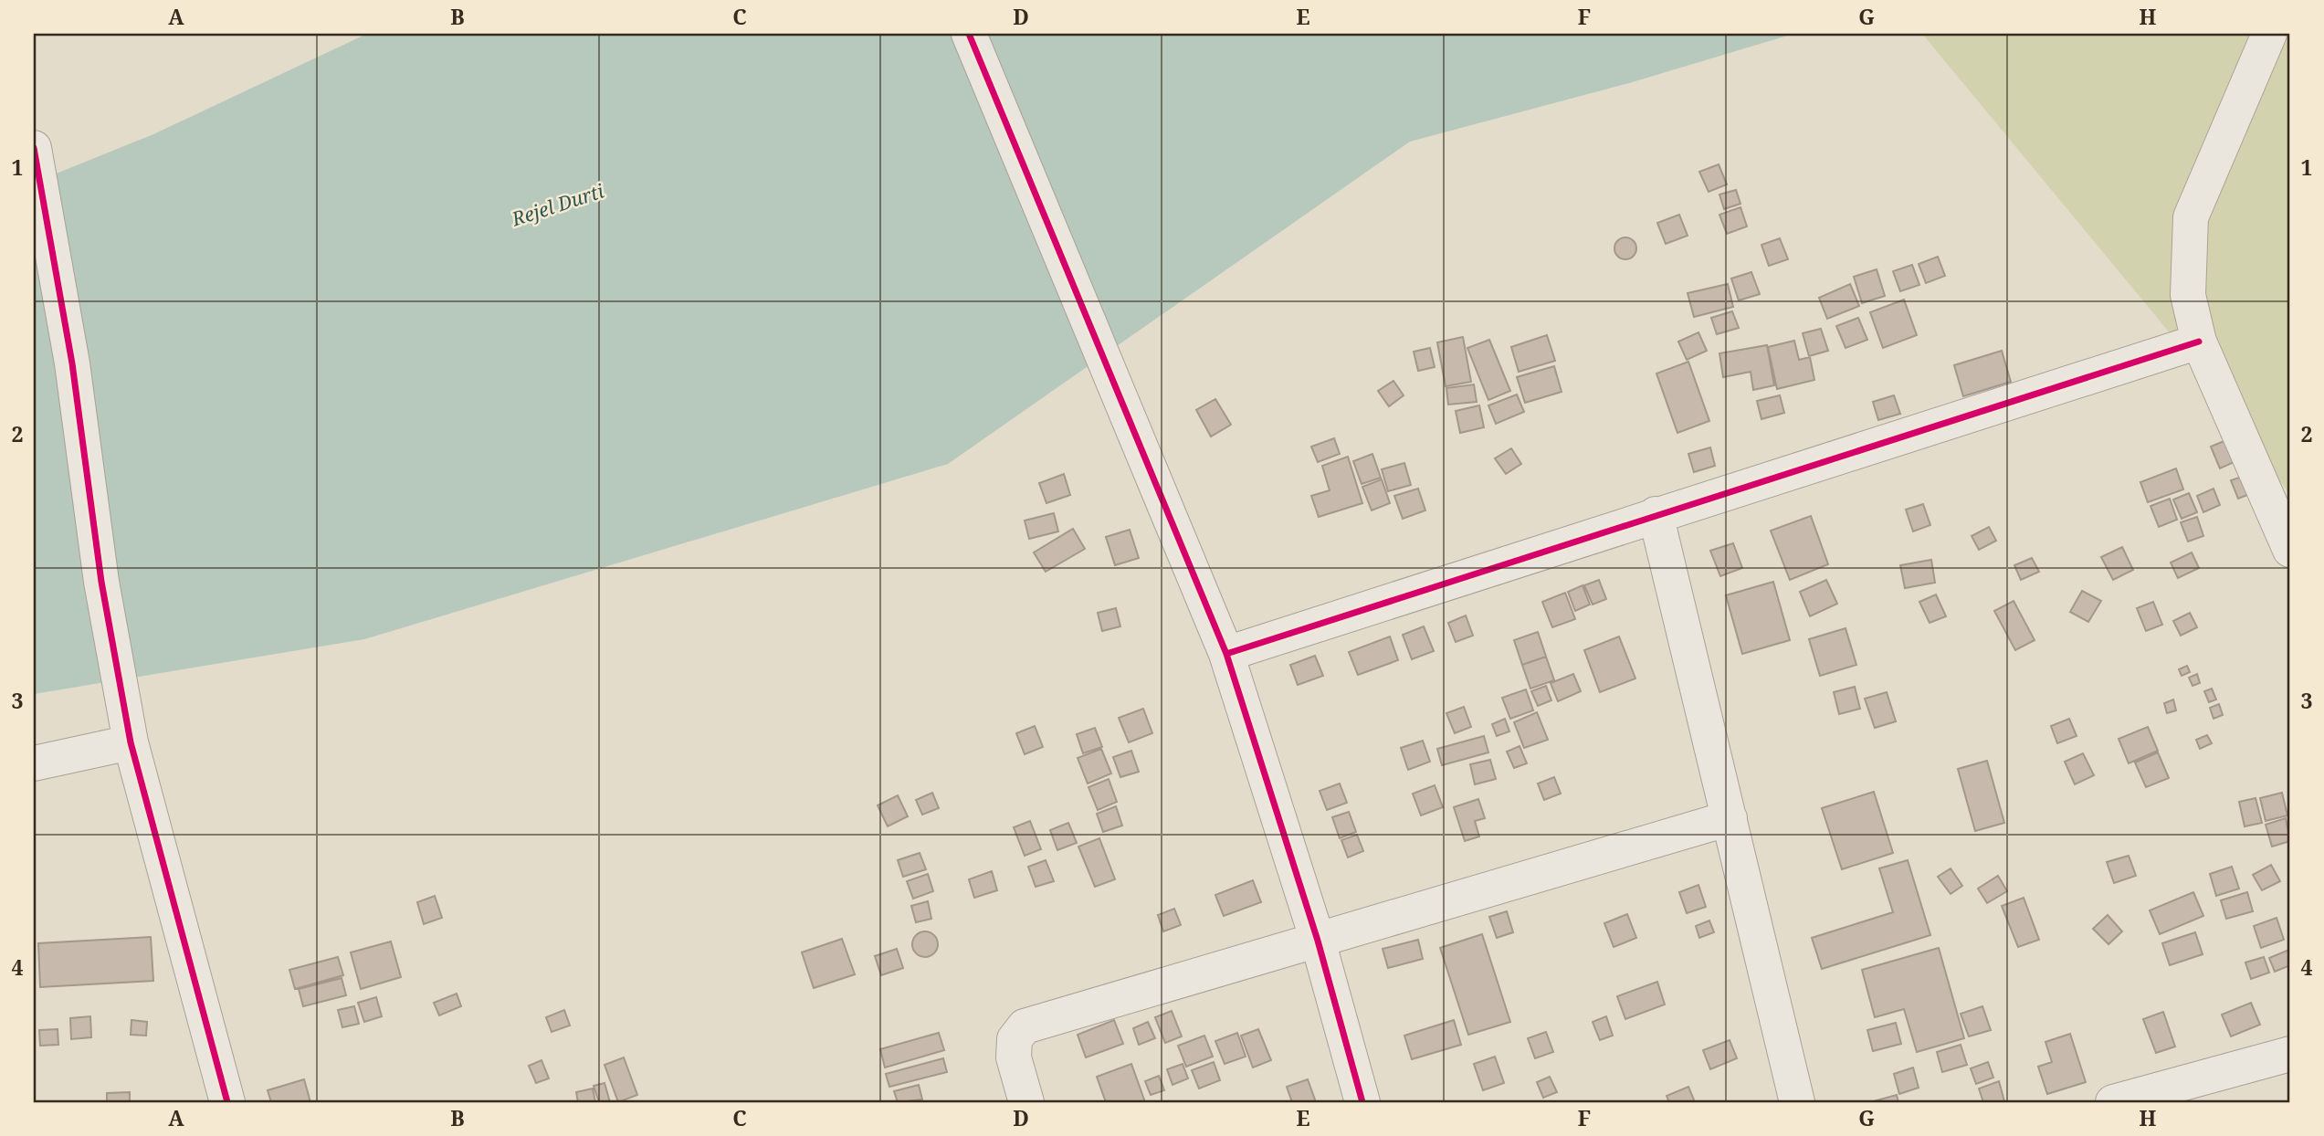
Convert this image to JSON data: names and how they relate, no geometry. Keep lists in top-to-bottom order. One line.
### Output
{"water":["Rejel Durti"],"grid":{"columns":["A","B","C","D","E","F","G","H"],"rows":["1","2","3","4"]}}
